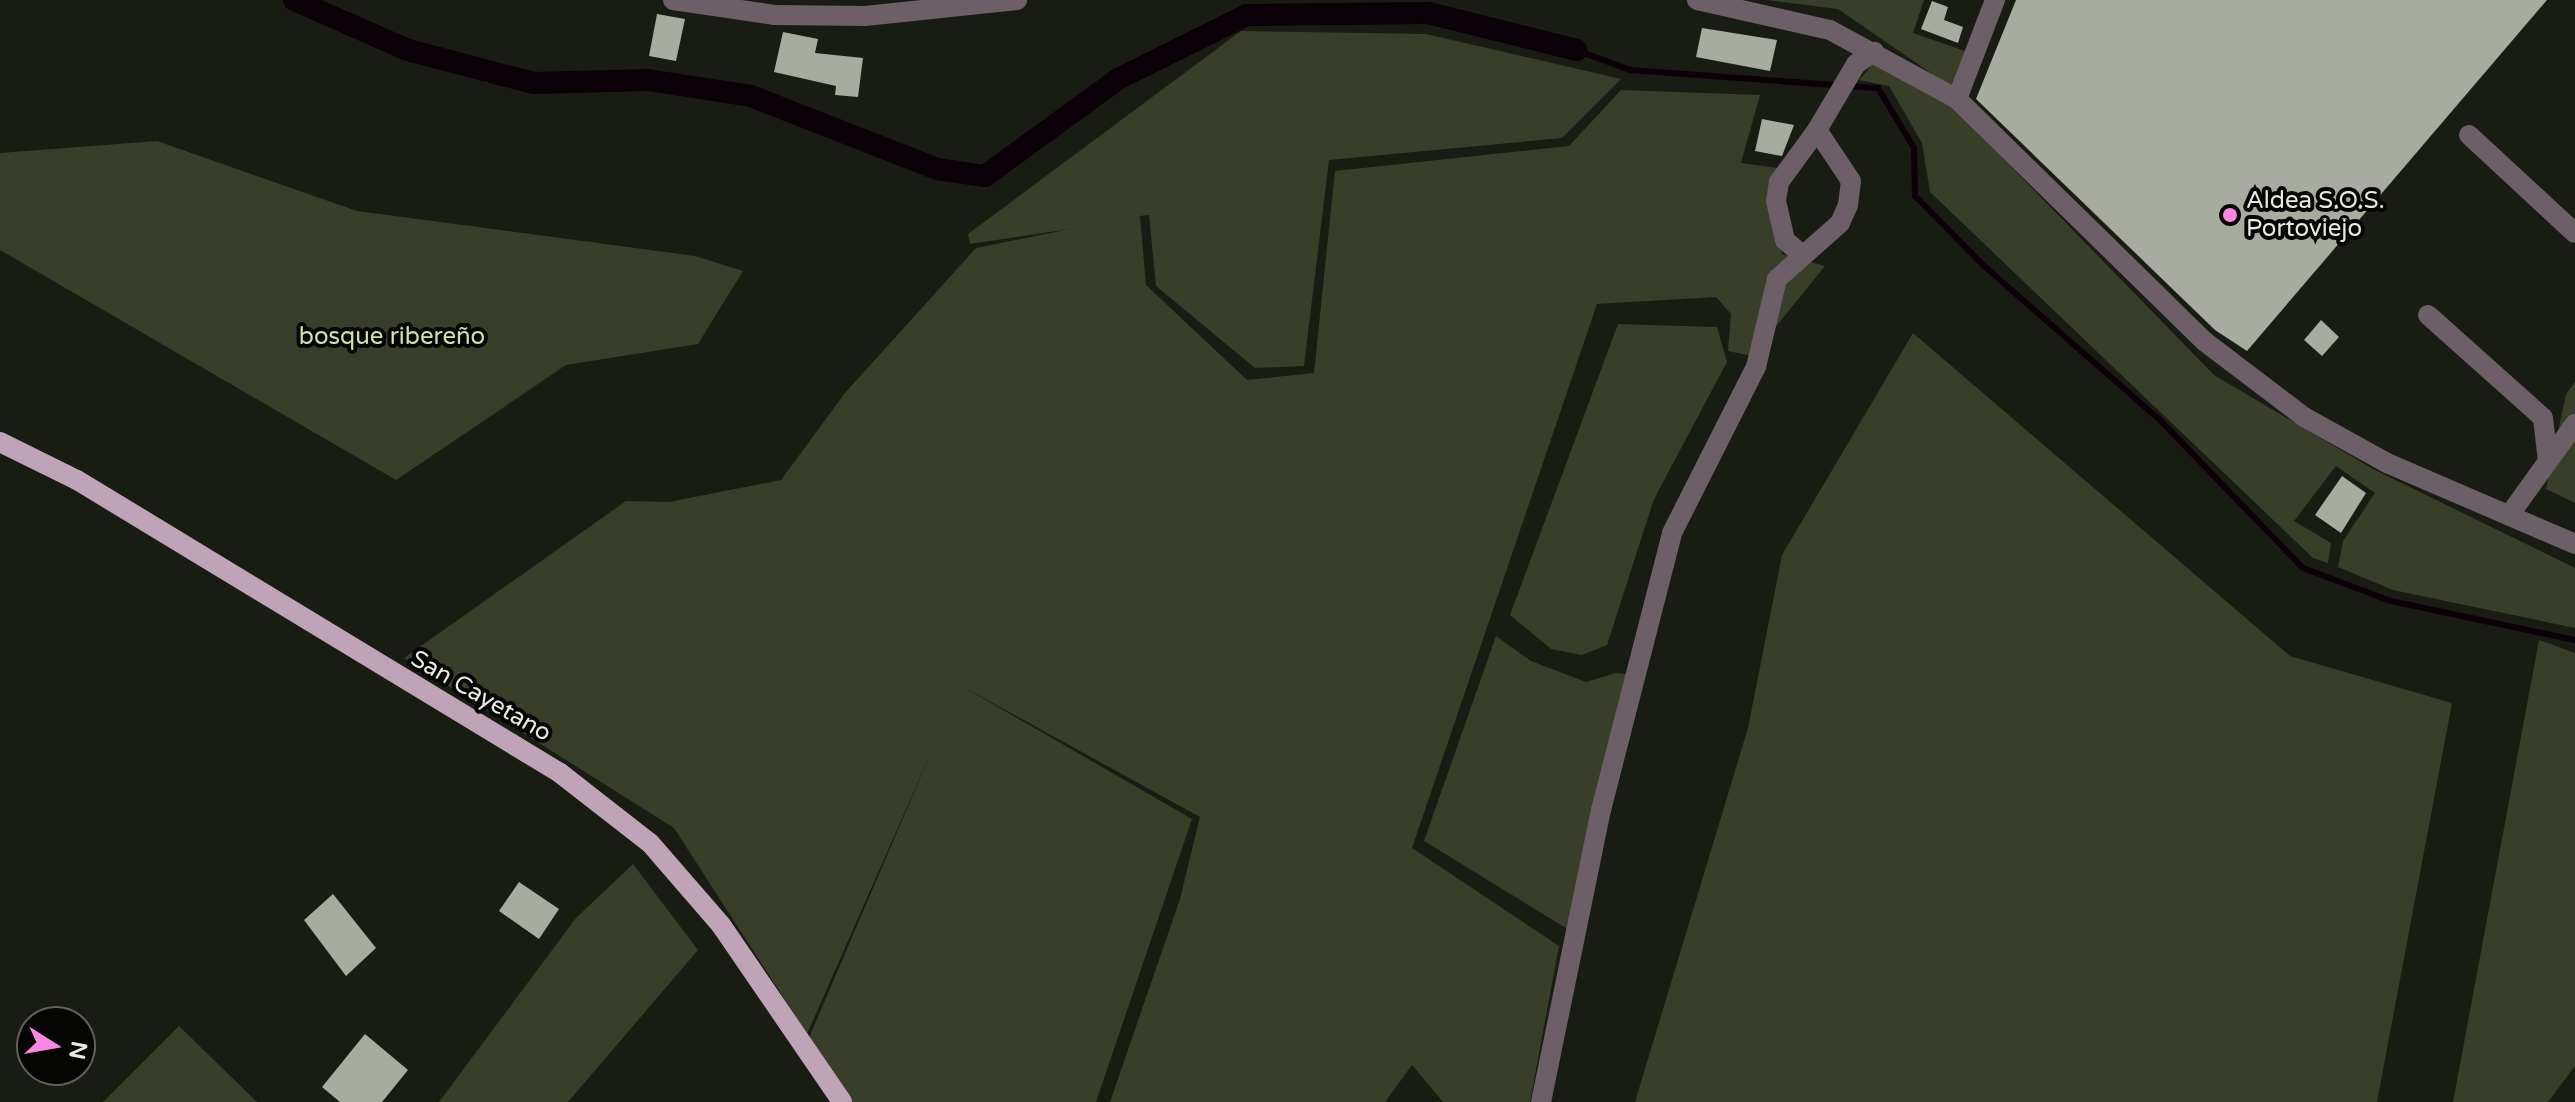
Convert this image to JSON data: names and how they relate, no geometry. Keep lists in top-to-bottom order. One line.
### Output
{"streets":{"main road":["San Cayetano"]},"parks":["bosque ribereño"],"places":["Aldea S.O.S. Portoviejo"],"north":"right"}
